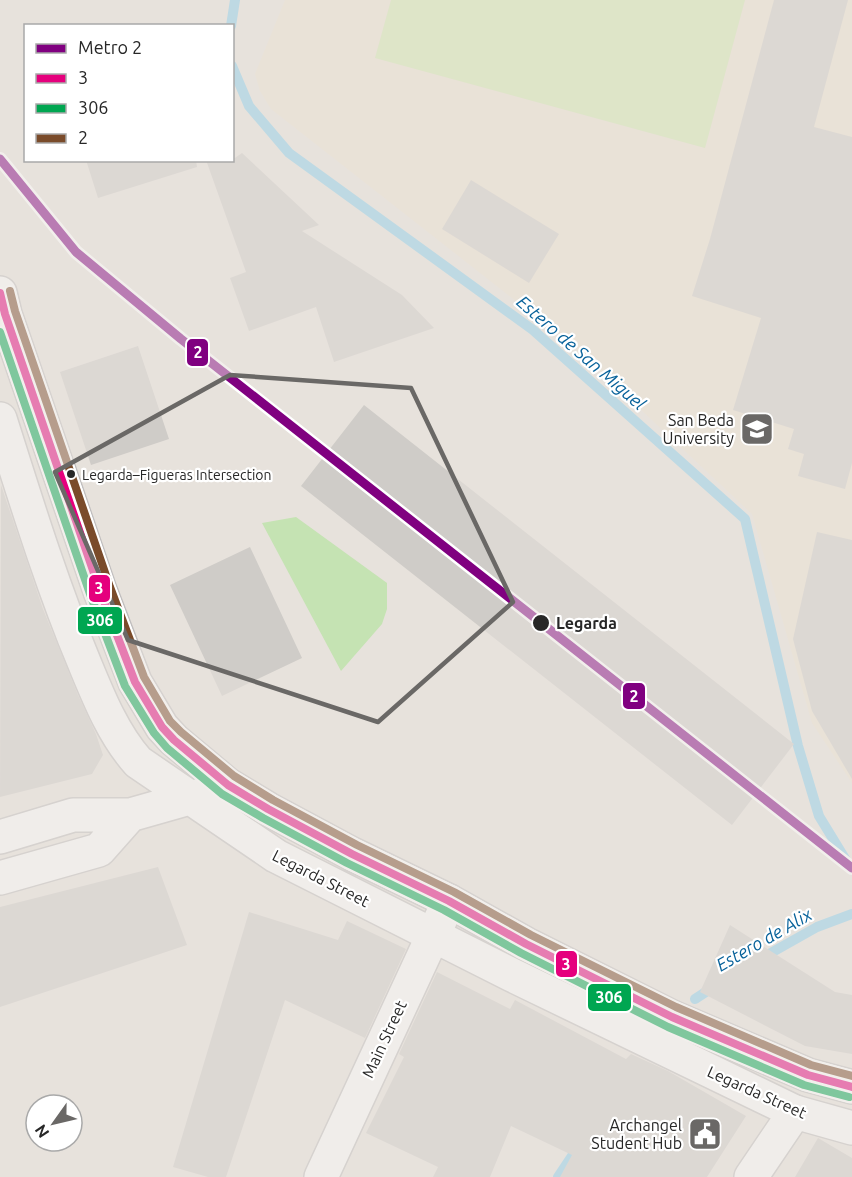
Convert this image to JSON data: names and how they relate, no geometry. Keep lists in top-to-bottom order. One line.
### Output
{"streets":{"main road":["Legarda Street","Main Street"]},"crossings":[["Legarda Street","Main Street"]],"water":["Estero de San Miguel","Estero de Alix"],"places":{"school or university":["San Beda University"],"other":["Legarda–Figueras Intersection","Legarda"],"public building":["Archangel Student Hub"]},"lines":["metro line 2","transit line 2","transit line 3","transit line 306"],"legend":["Metro 2","3","306","2"],"north":"bottom left"}
